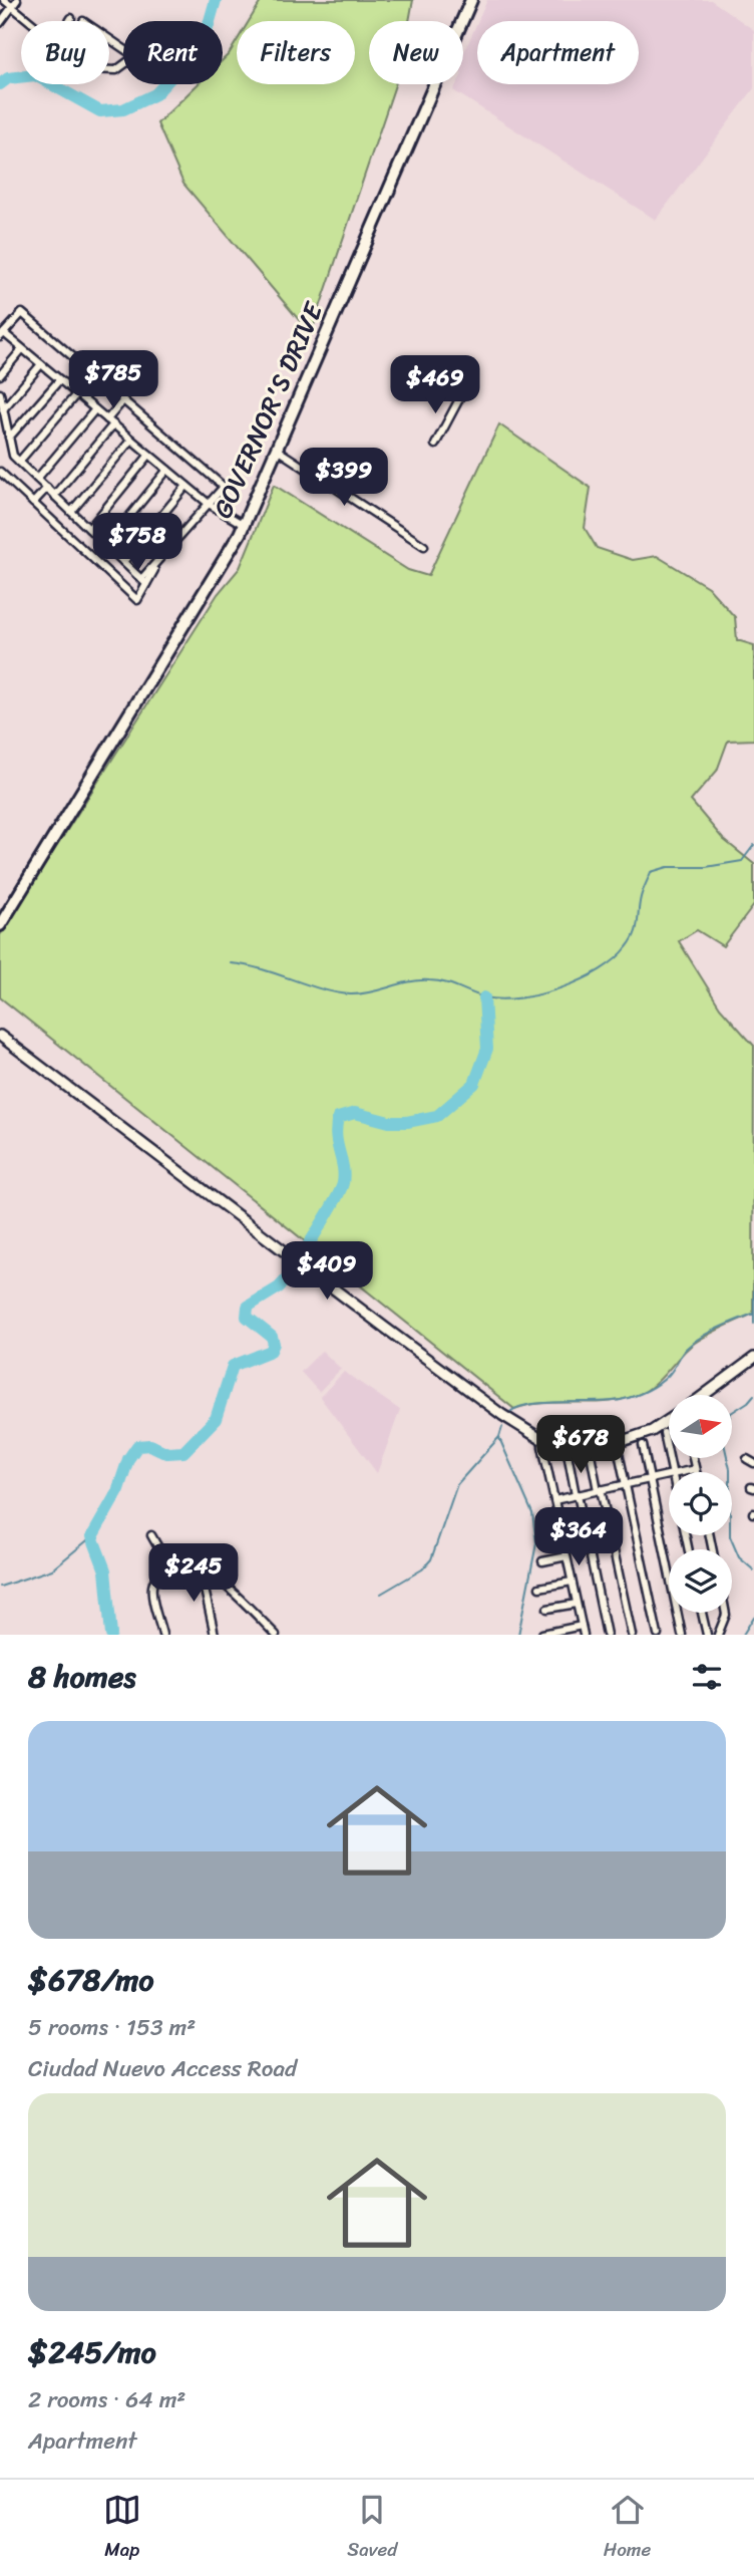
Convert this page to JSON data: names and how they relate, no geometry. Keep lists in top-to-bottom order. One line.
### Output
{"streets":{"main road":["GOVERNOR'S DRIVE"]},"north":"right","page":{"chip":["Buy","Rent","Filters","New","Apartment"],"price":["$785","$469","$399","$758","$409","$678","$364","$245"],"heading":"8 homes","list":[{"name":"$678/mo","note":"5 rooms · 153 m² · Ciudad Nuevo Access Road"},{"name":"$245/mo","note":"2 rooms · 64 m² · Apartment"}],"tabs":["Map","Saved","Home"]}}
